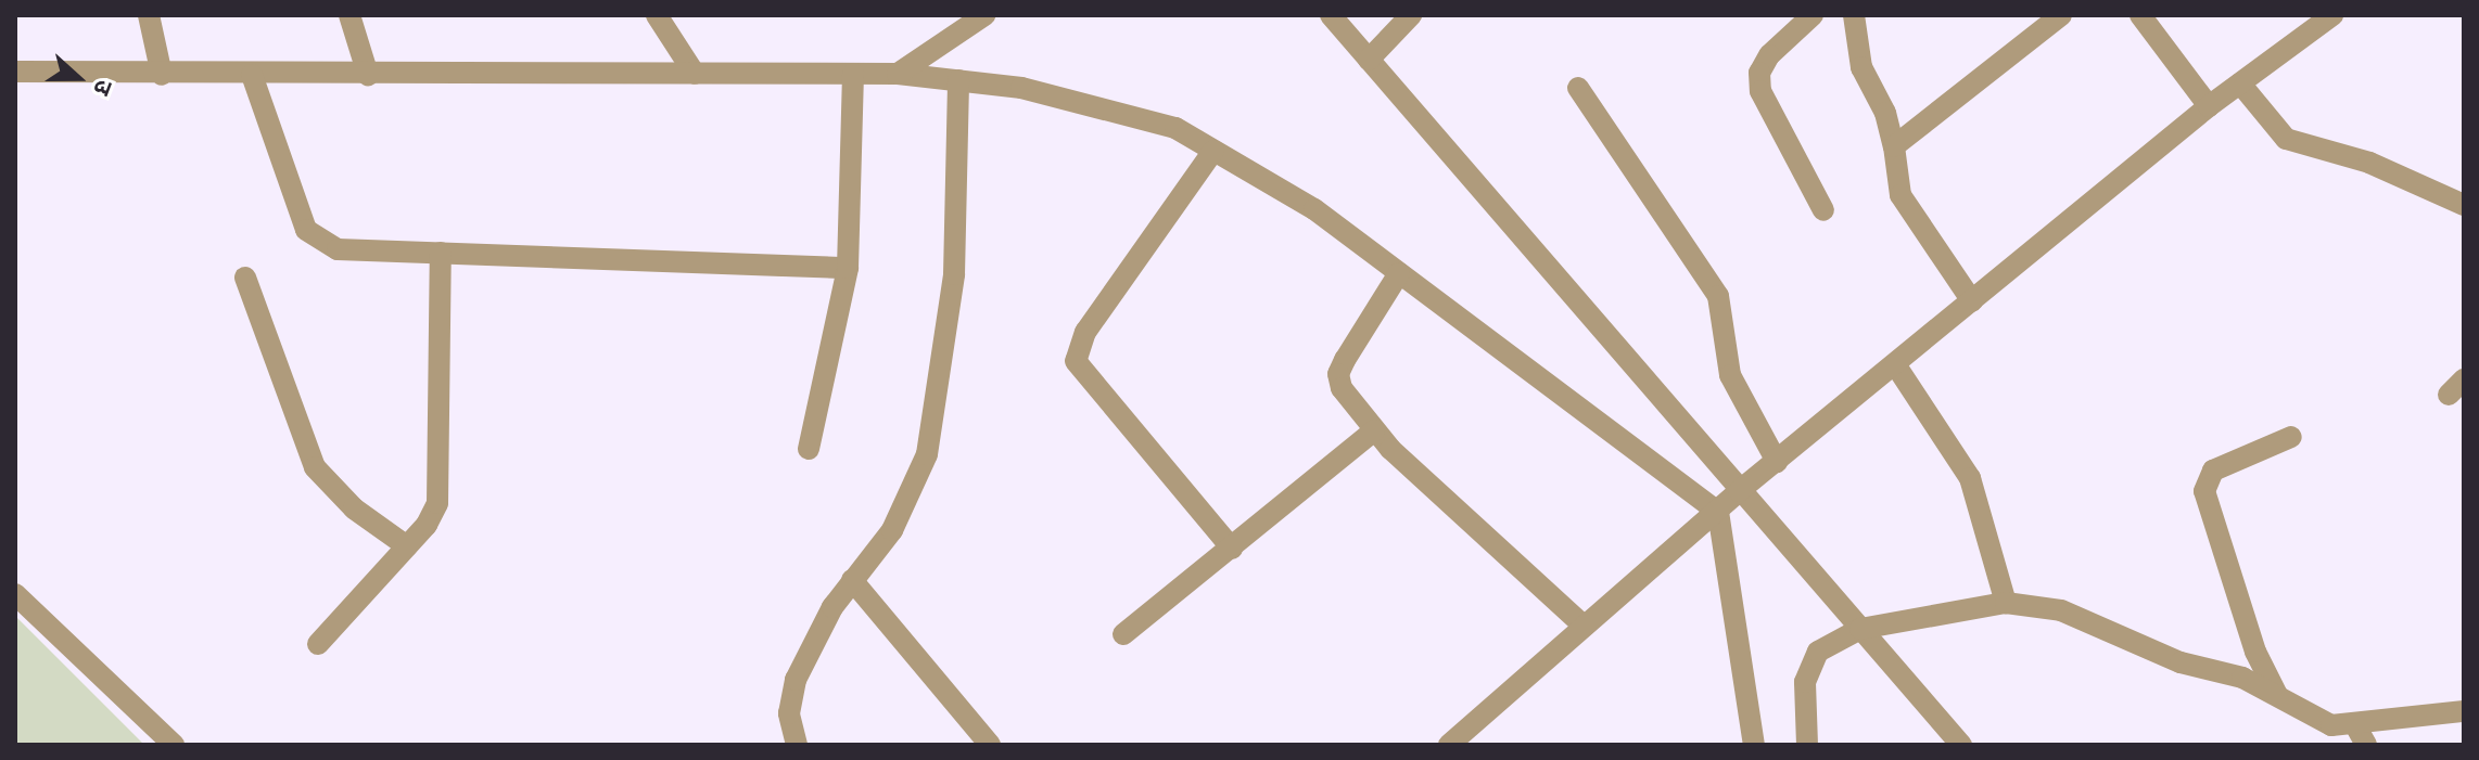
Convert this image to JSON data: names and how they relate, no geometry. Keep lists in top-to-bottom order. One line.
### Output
{"north":"right"}
